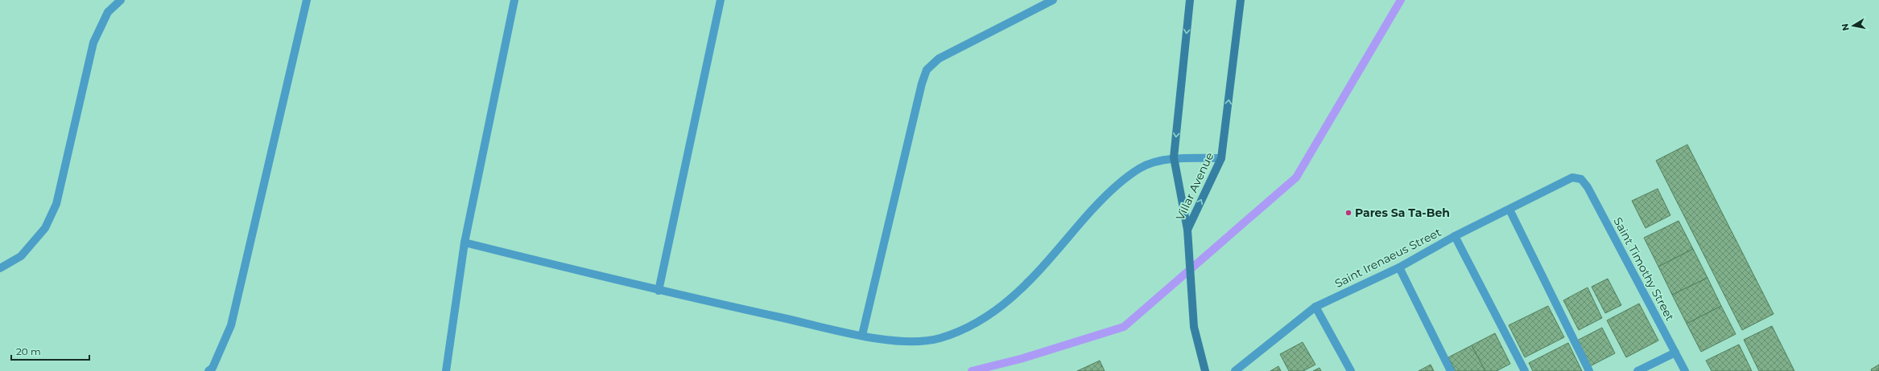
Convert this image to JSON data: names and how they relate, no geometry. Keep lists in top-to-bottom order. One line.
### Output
{"streets":{"main road":["Villar Avenue"],"street":["Saint Irenaeus Street","Saint Timothy Street"]},"crossings":[["Saint Irenaeus Street","Saint Timothy Street"]],"places":["Pares Sa Ta-Beh"],"scale_bar":"20 m","north":"left"}
